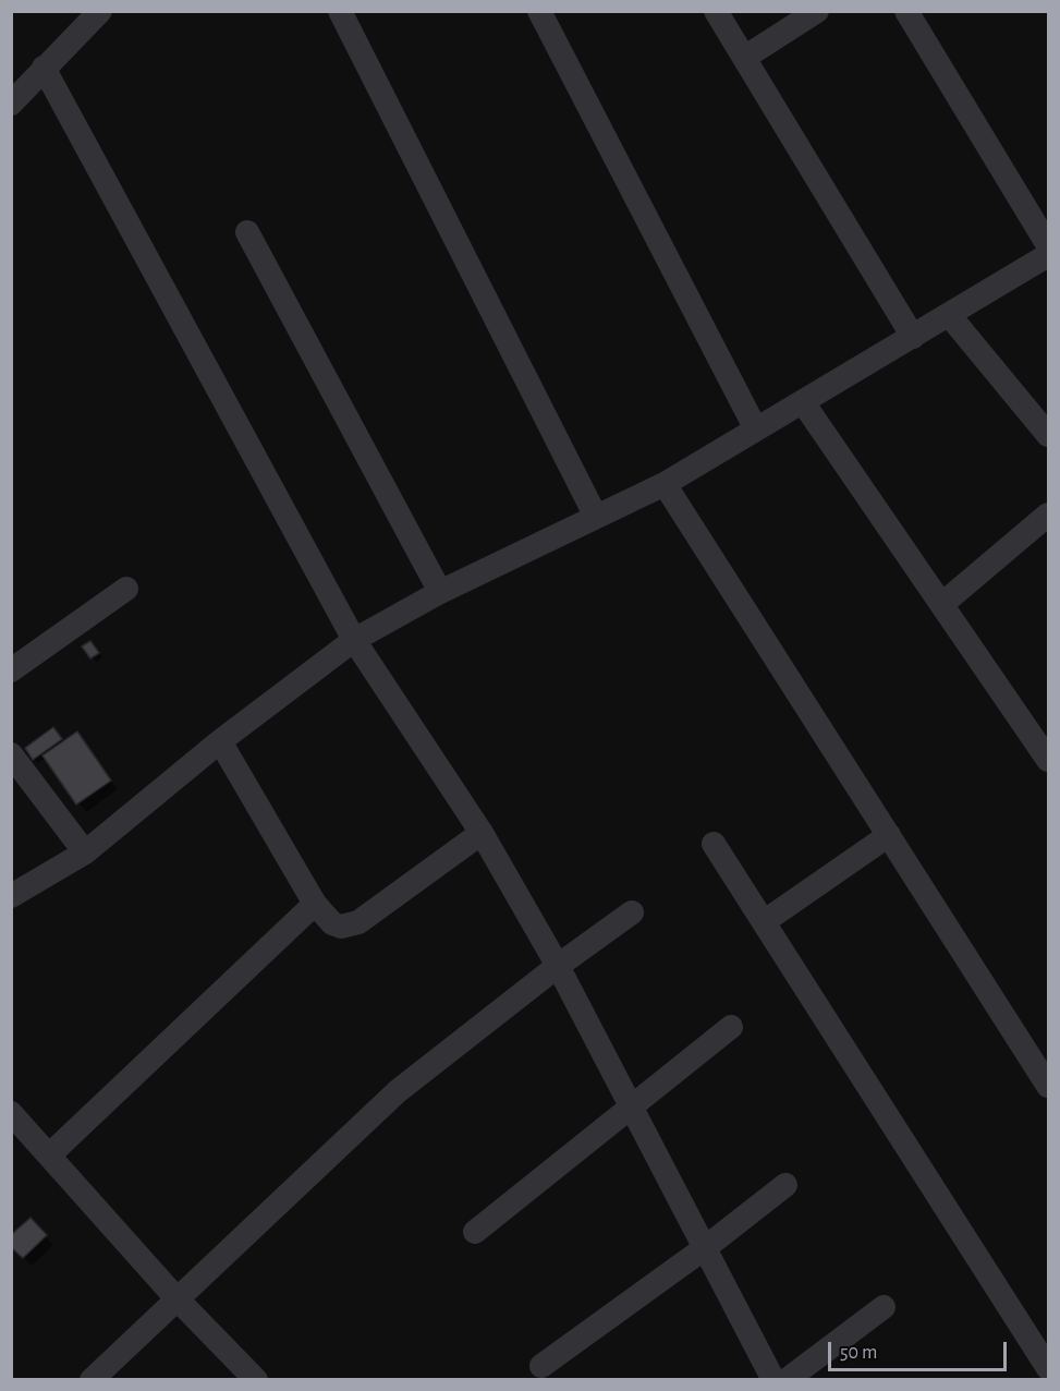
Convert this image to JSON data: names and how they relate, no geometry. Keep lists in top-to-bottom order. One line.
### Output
{"scale_bar":"50 m"}
